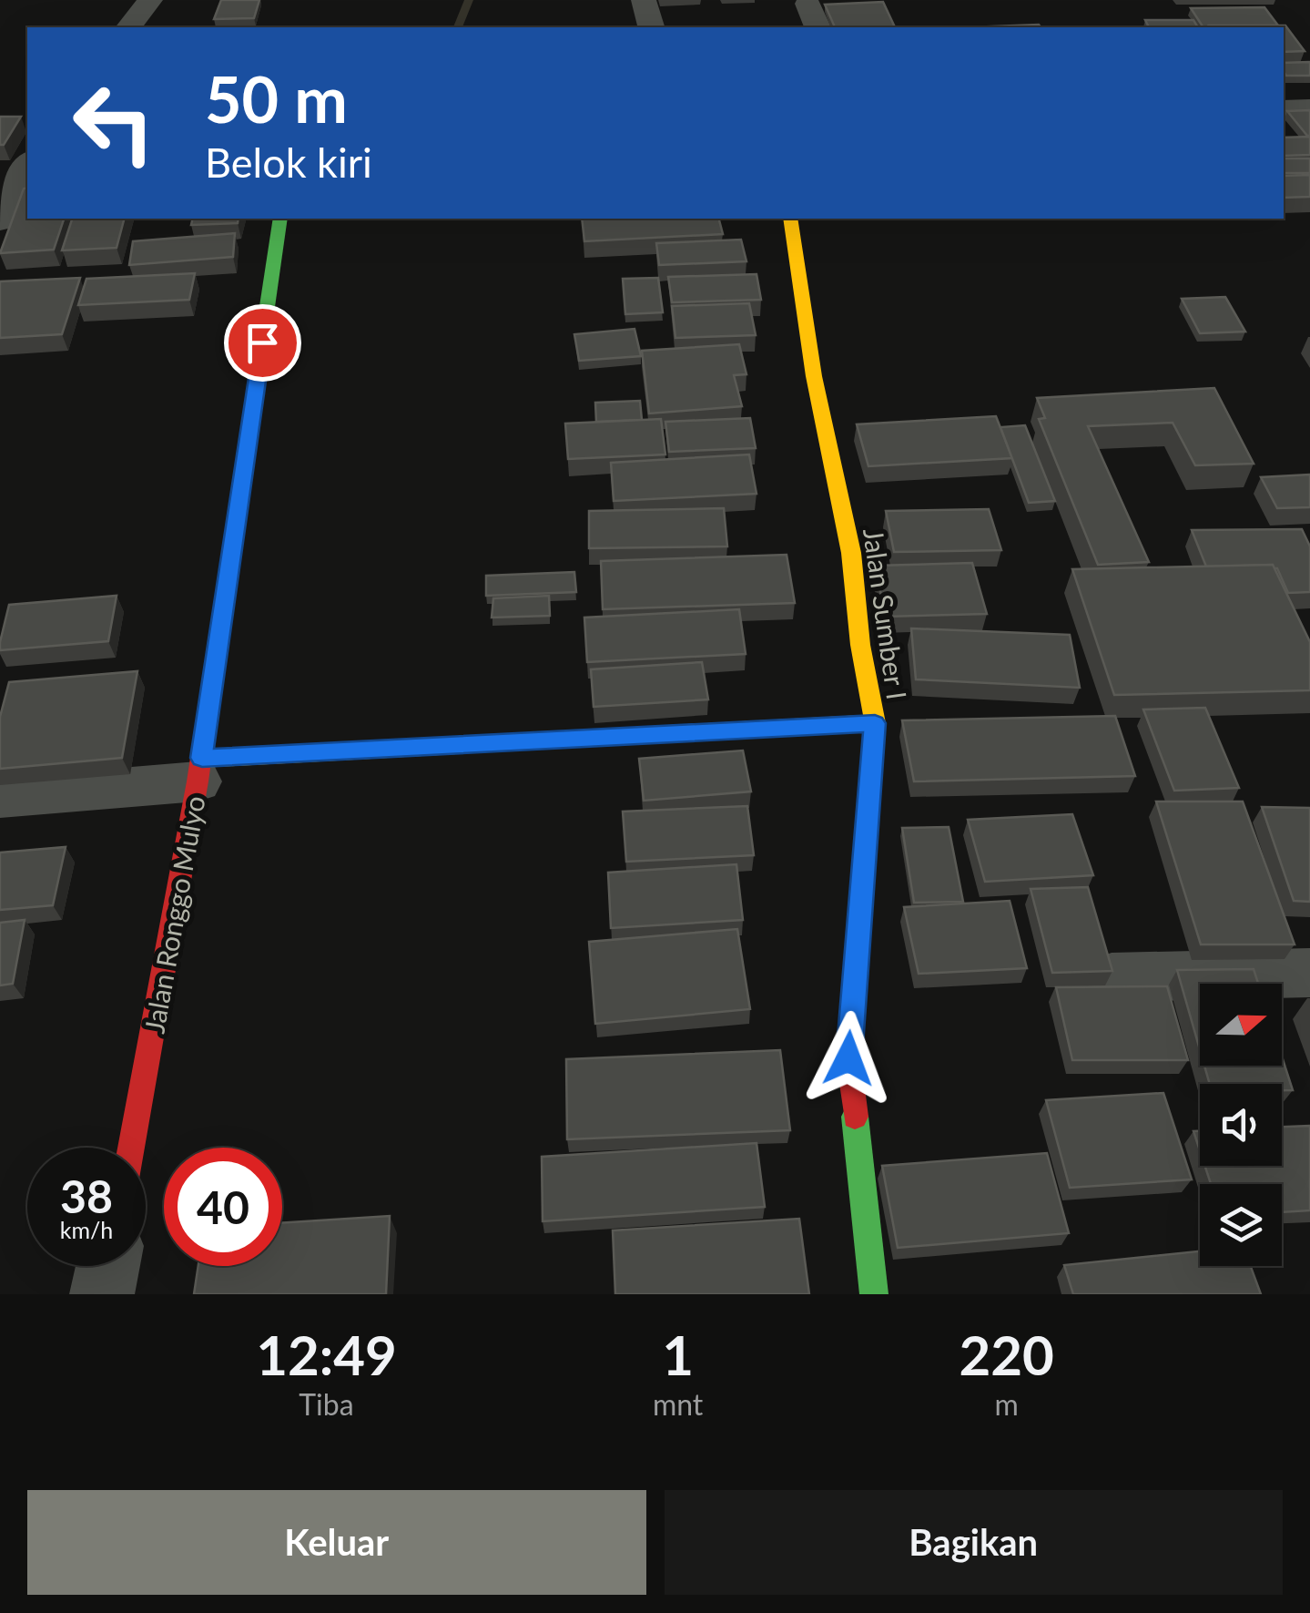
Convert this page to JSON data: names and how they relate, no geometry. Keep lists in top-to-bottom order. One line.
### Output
{"streets":{"street":["Jalan Sumber I","Jalan Ronggo Mulyo"]},"north":"right","page":{"turn":["50 m","Belok kiri"],"speed":"38 km/h","limit":"40","eta":["12:49","Tiba","1","mnt","220","m"],"buttons":["Keluar","Bagikan"]}}
